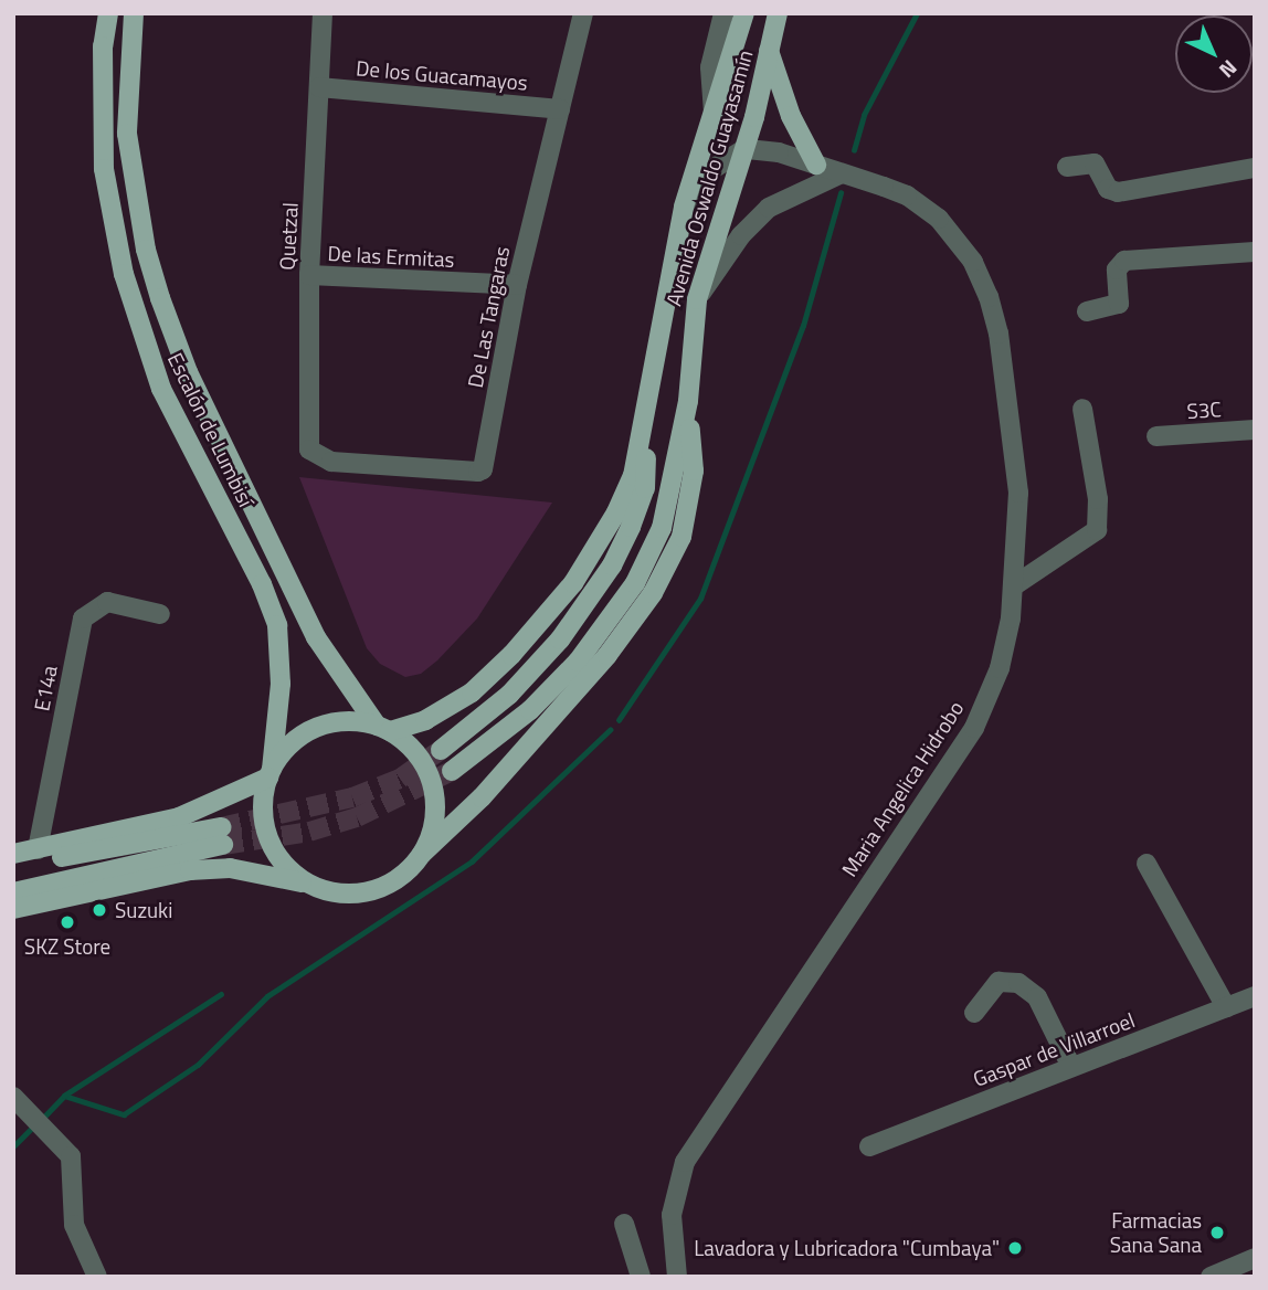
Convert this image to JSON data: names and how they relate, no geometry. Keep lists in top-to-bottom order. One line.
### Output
{"streets":{"main road":["Avenida Oswaldo Guayasamín","Escalón de Lumbisí"],"street":["De los Guacamayos","Quetzal","De las Ermitas","De Las Tangaras","S3C","E14a","Maria Angelica Hidrobo","Gaspar de Villarroel"]},"crossings":[["De los Guacamayos","Quetzal"],["De los Guacamayos","De Las Tangaras"],["Avenida Oswaldo Guayasamín","Escalón de Lumbisí"],["Avenida Oswaldo Guayasamín","Maria Angelica Hidrobo"],["Quetzal","De las Ermitas"],["Quetzal","De Las Tangaras"],["De las Ermitas","De Las Tangaras"]],"places":["Suzuki","SKZ Store","Farmacias Sana Sana","Lavadora y Lubricadora \"Cumbaya\""],"north":"bottom right"}
